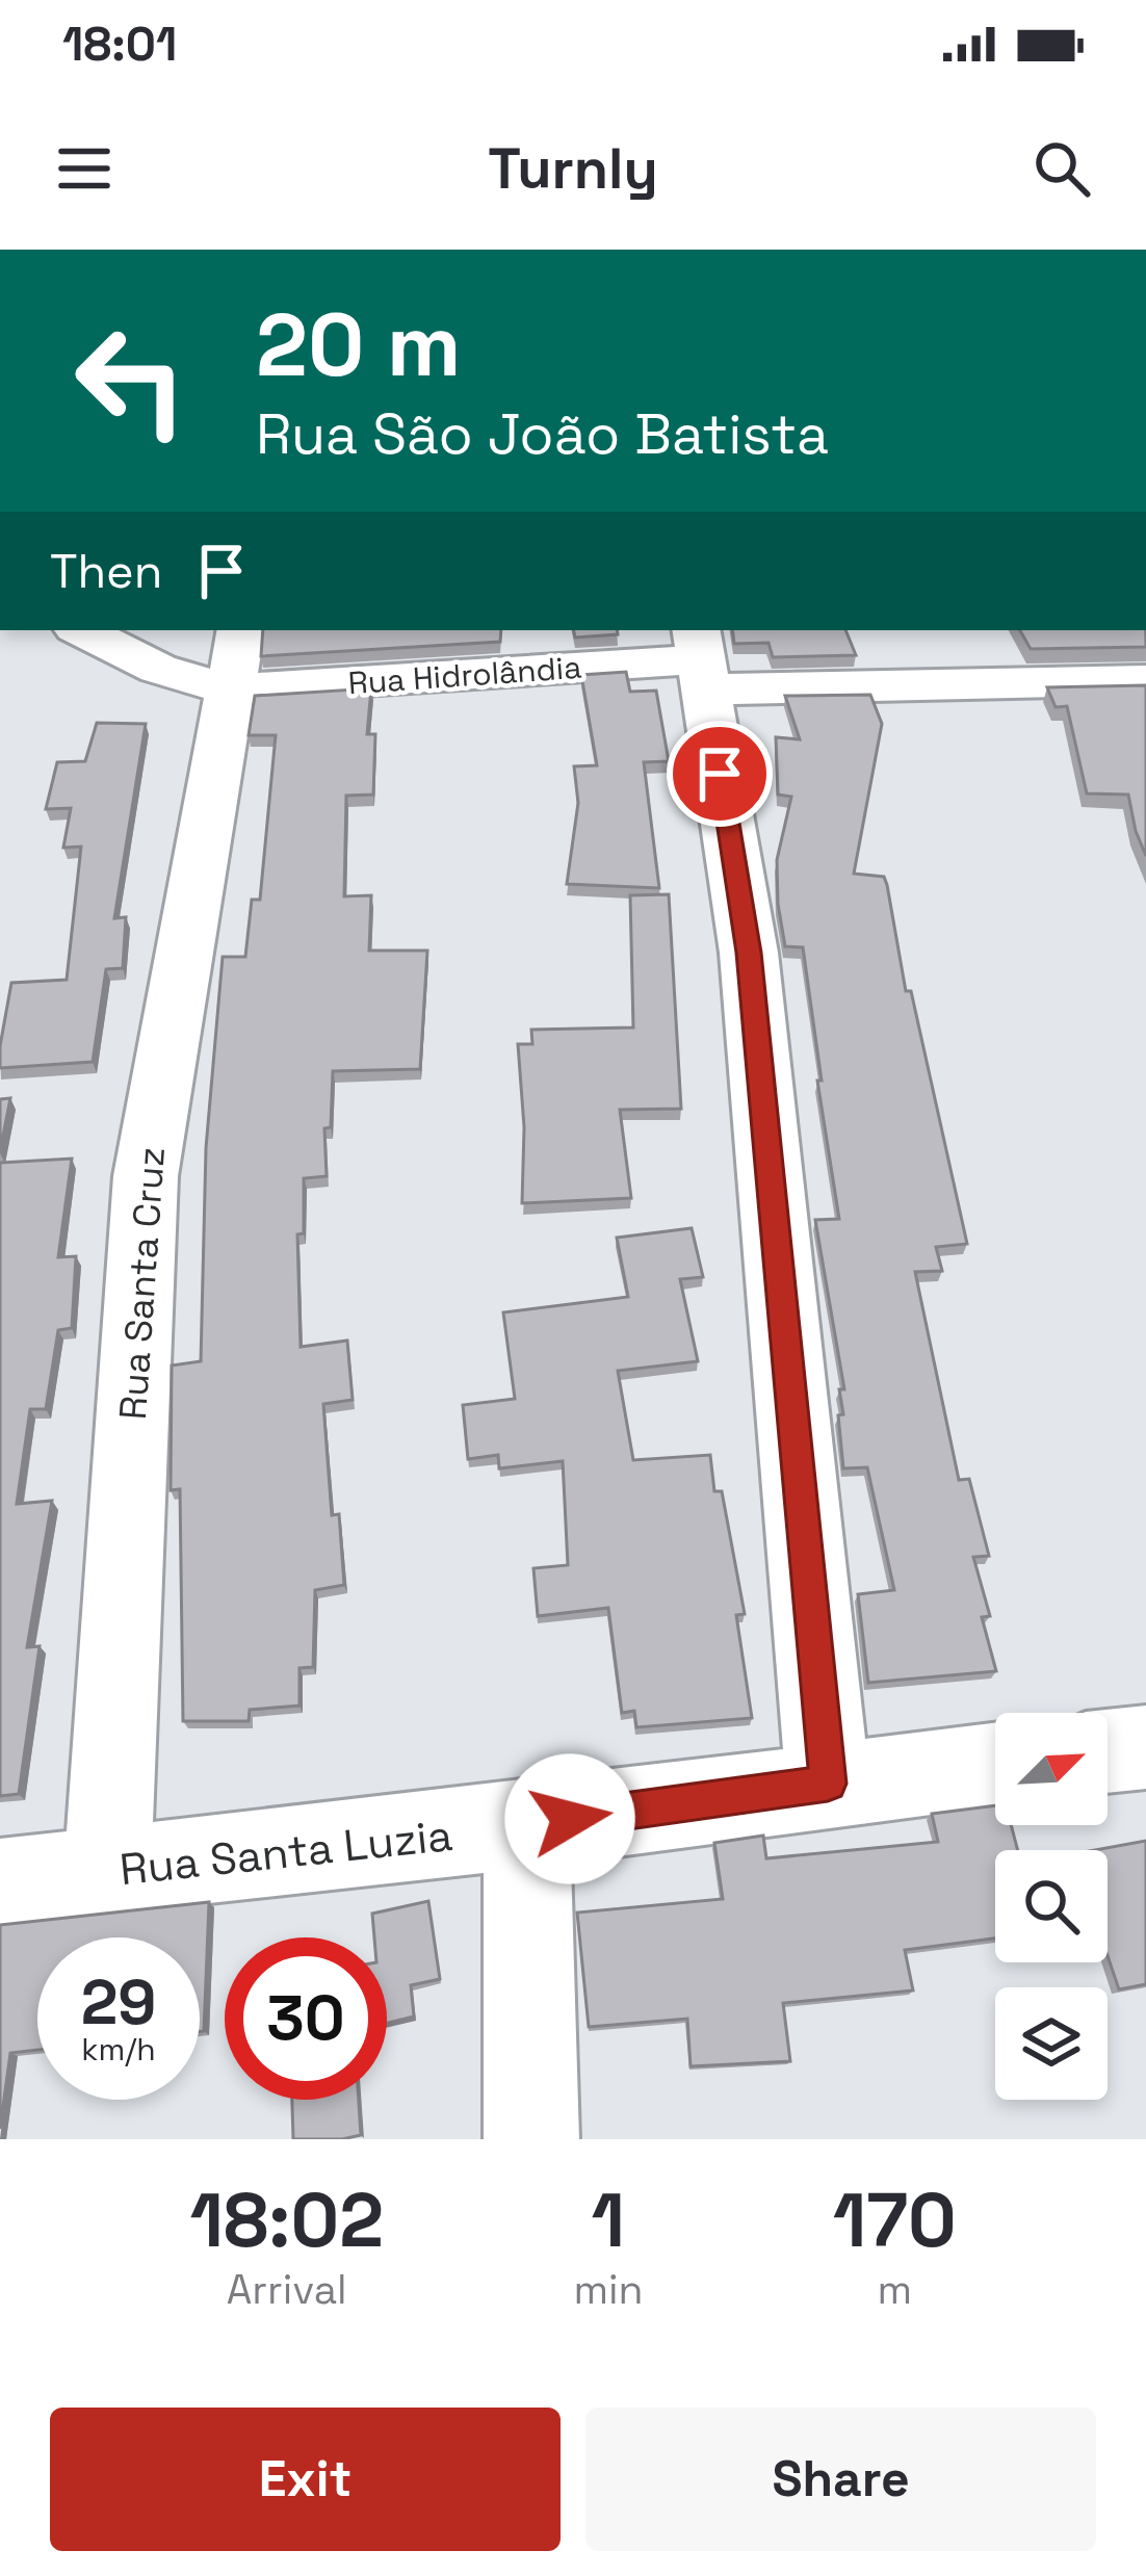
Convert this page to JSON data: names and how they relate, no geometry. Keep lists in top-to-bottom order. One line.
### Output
{"streets":{"street":["Rua Hidrolândia","Rua Santa Cruz","Rua Santa Luzia"]},"crossings":[["Rua Hidrolândia","Rua Santa Cruz"],["Rua Santa Cruz","Rua Santa Luzia"]],"north":"top right","page":{"status":"18:01","header":"Turnly","turn":["20 m","Rua São João Batista"],"then":"Then","speed":"29 km/h","limit":"30","eta":["18:02","Arrival","1","min","170","m"],"buttons":["Exit","Share"]}}
